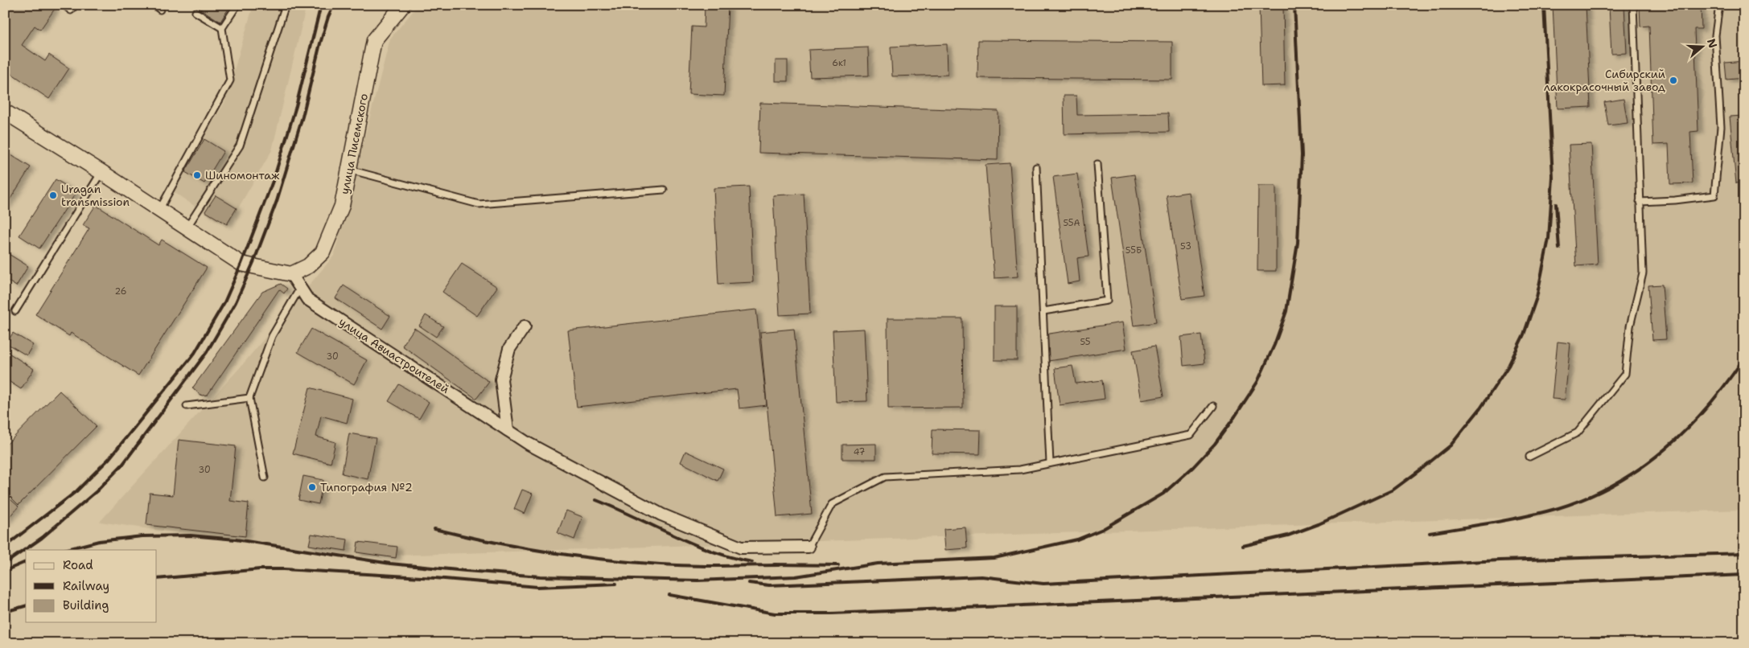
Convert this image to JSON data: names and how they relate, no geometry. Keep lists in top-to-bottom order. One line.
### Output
{"streets":{"street":["улица Писемского","улица Авиастроителей"]},"crossings":[["улица Писемского","улица Авиастроителей"]],"places":["Сибирский лакокрасочный завод","Шиномонтаж","Uragan transmission","Типография №2"],"house_numbers":["6к1","55А","53","55Б","26","55","30","47","30"],"legend":["Road","Railway","Building"],"north":"right"}
